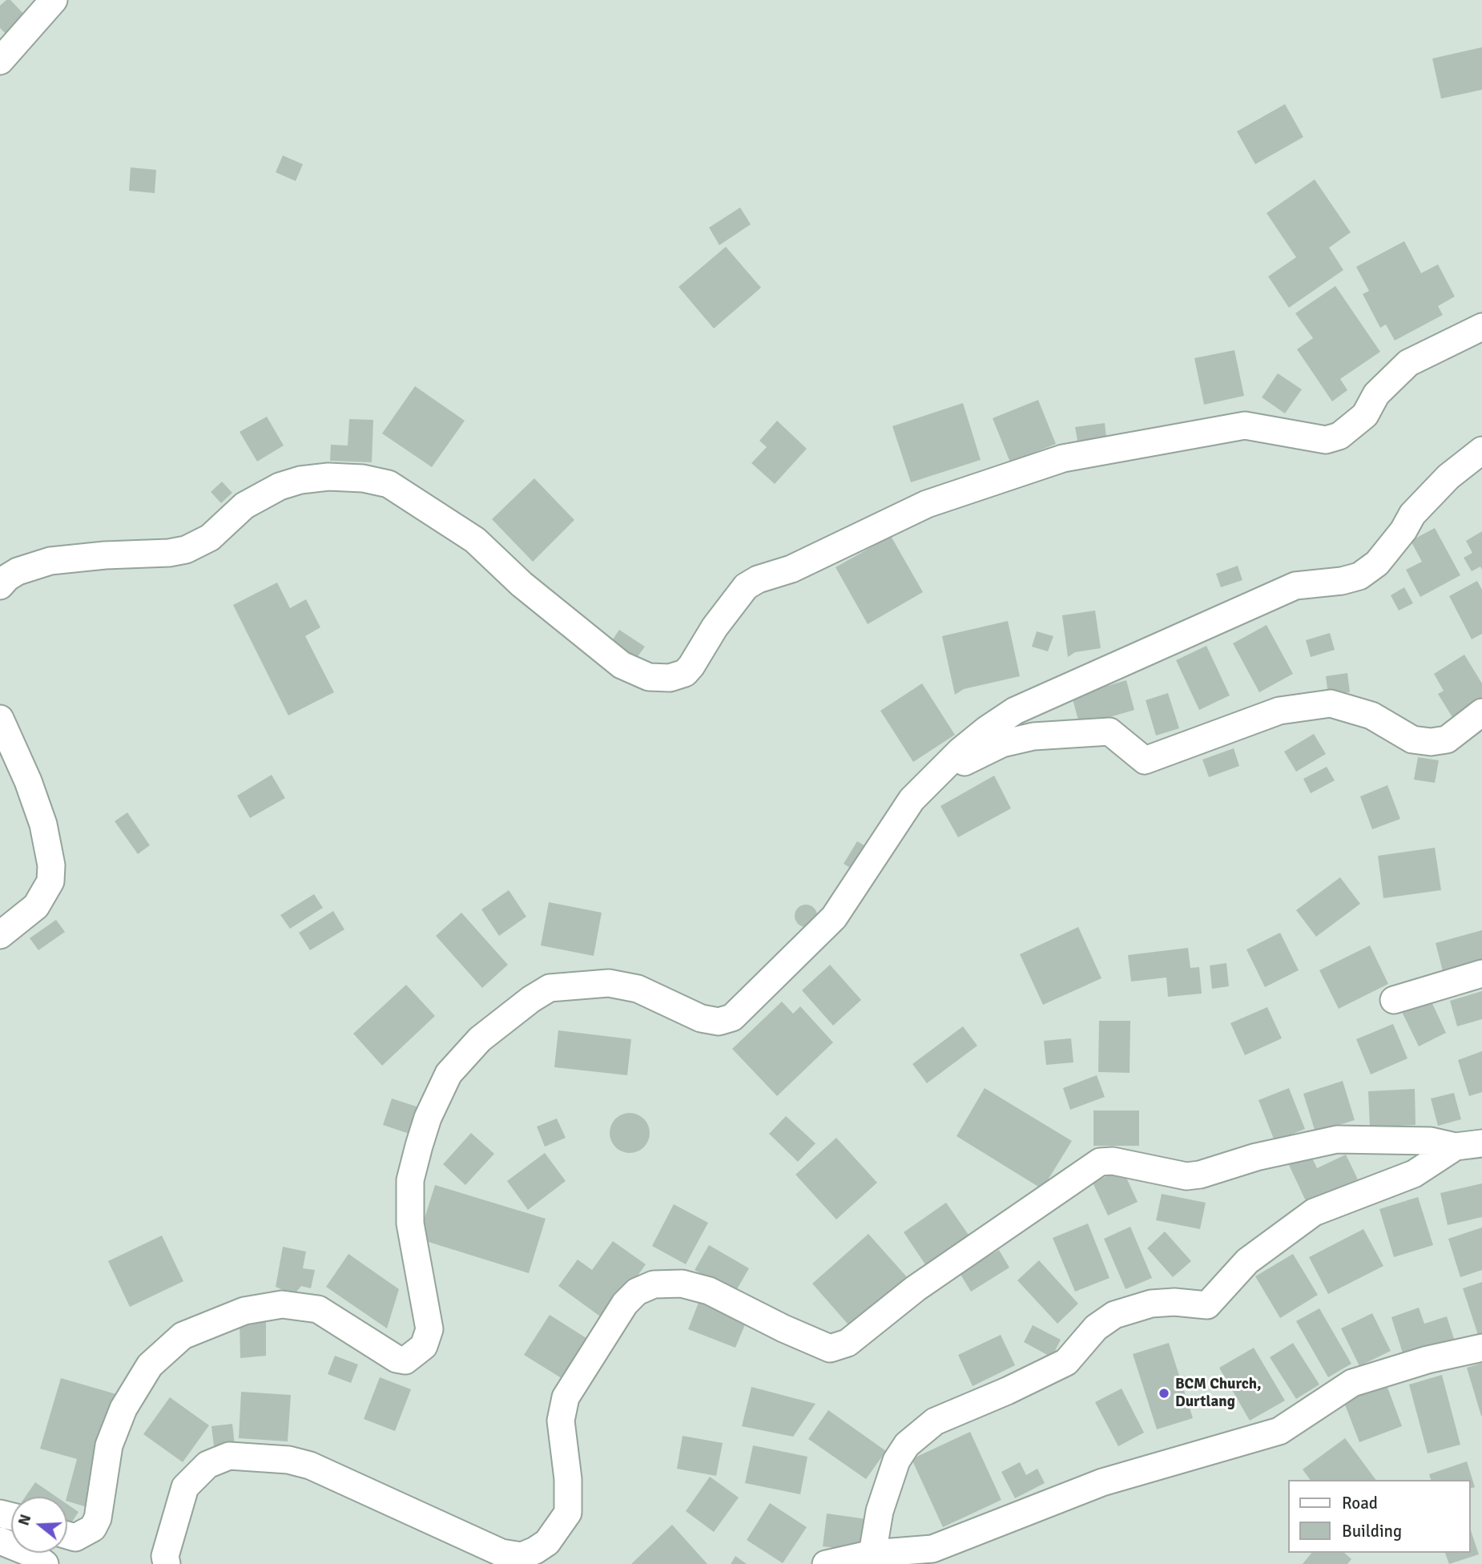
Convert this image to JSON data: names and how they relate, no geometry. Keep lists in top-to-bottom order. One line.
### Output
{"places":["BCM Church, Durtlang"],"legend":["Road","Building"],"north":"left"}
